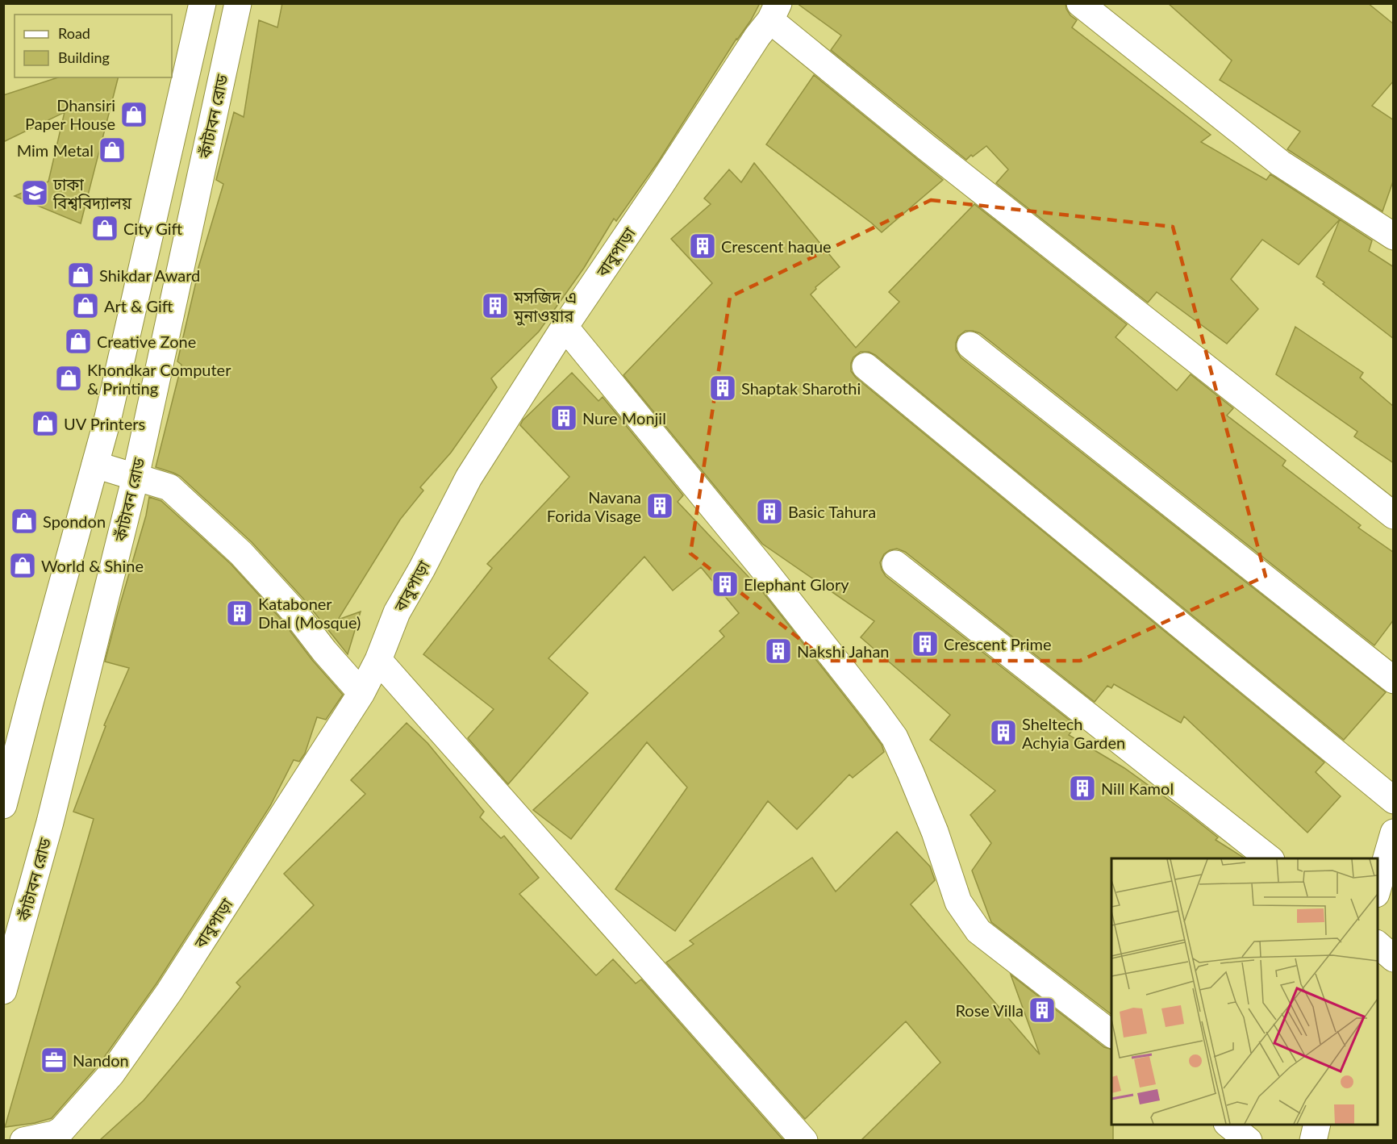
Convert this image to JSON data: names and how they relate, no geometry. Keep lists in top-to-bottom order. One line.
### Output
{"streets":{"street":["কাঁটাবন রোড","বাবুপাড়া"]},"places":{"shop":["Dhansiri Paper House","Mim Metal","City Gift","Shikdar Award","Art & Gift","Creative Zone","Khondkar Computer & Printing","UV Printers","Spondon","World & Shine"],"school or university":["ঢাকা বিশ্ববিদ্যালয়"],"building":["Crescent haque","মসজিদ এ মুনাওয়ার","Shaptak Sharothi","Nure Monjil","Navana Forida Visage","Basic Tahura","Elephant Glory","Kataboner Dhal (Mosque)","Crescent Prime","Nakshi Jahan","Sheltech Achyia Garden","Nill Kamol","Rose Villa"],"office":["Nandon"]},"legend":["Road","Building"]}
